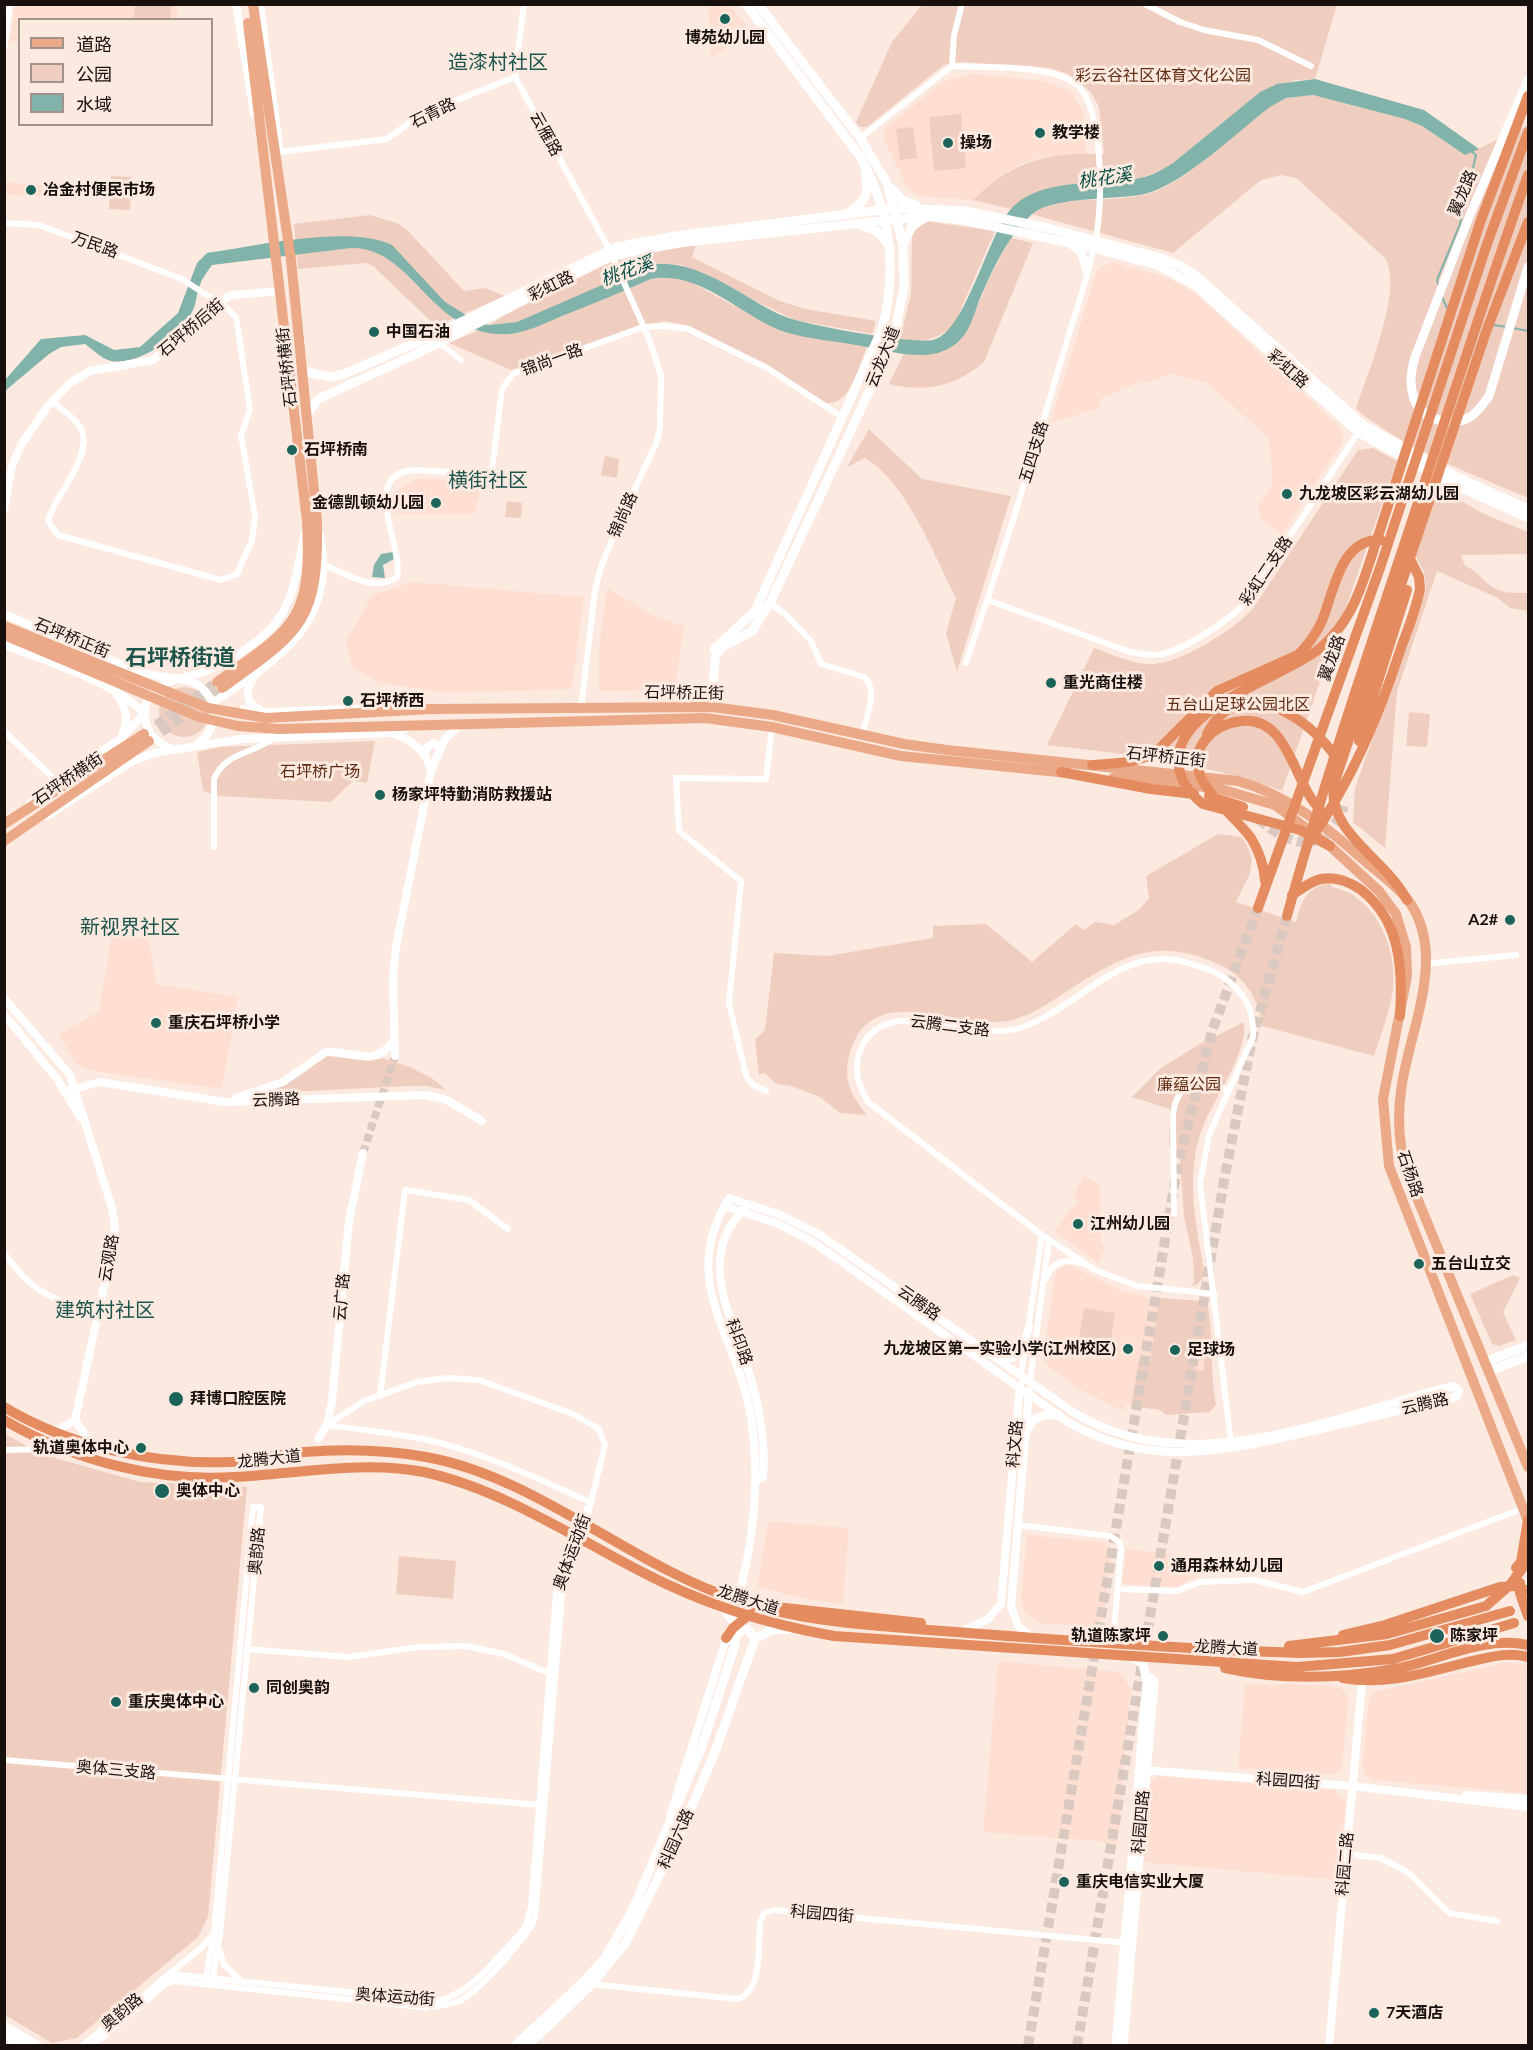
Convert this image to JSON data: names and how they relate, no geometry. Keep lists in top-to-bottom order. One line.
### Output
{"streets":{"highway":["翼龙路","龙腾大道"],"main road":["彩虹路","云龙大道","石坪桥横街","石坪桥正街","石杨路","科园四路","科园六路"],"street":["石青路","云雁路","万民路","石坪桥后街","锦尚一路","五四支路","锦尚路","彩虹二支路","云腾二支路","云腾路","云观路","云广路","科印路","科文路","奥韵路","奥体运动街","奥体三支路","科园四街","科园二路"]},"crossings":[["石青路","云雁路"],["云雁路","彩虹路"],["云雁路","锦尚一路"],["云雁路","锦尚路"],["万民路","石坪桥后街"],["彩虹路","云龙大道"],["彩虹路","石坪桥横街"],["彩虹路","五四支路"],["彩虹路","彩虹二支路"],["石坪桥后街","石坪桥横街"],["云龙大道","锦尚一路"],["云龙大道","石坪桥正街"],["锦尚一路","锦尚路"],["五四支路","彩虹二支路"],["锦尚路","石坪桥正街"],["石坪桥正街","石杨路"],["云腾二支路","云腾路"],["云腾二支路","科文路"],["云腾路","云观路"],["云腾路","科印路"],["云腾路","科文路"],["云广路","龙腾大道"],["云广路","奥体运动街"],["科印路","科园六路"],["科文路","龙腾大道"],["龙腾大道","科园四路"],["奥韵路","奥体运动街"],["奥韵路","奥体三支路"],["奥体运动街","奥体三支路"],["科园四街","科园四路"],["科园四街","科园六路"],["科园四街","科园二路"]],"districts":["造漆村社区","横街社区","石坪桥街道","新视界社区","建筑村社区"],"water":["桃花溪"],"parks":["彩云谷社区体育文化公园","五台山足球公园北区","石坪桥广场","廉蕴公园"],"places":["博苑幼儿园","教学楼","操场","冶金村便民市场","中国石油","石坪桥南","九龙坡区彩云湖幼儿园","金德凯顿幼儿园","重光商住楼","石坪桥西","杨家坪特勤消防救援站","A2#","重庆石坪桥小学","江州幼儿园","五台山立交","九龙坡区第一实验小学(江州校区)","足球场","拜博口腔医院","轨道奥体中心","奥体中心","通用森林幼儿园","轨道陈家坪","陈家坪","同创奥韵","重庆奥体中心","重庆电信实业大厦","7天酒店"],"legend":["道路","公园","水域"]}
